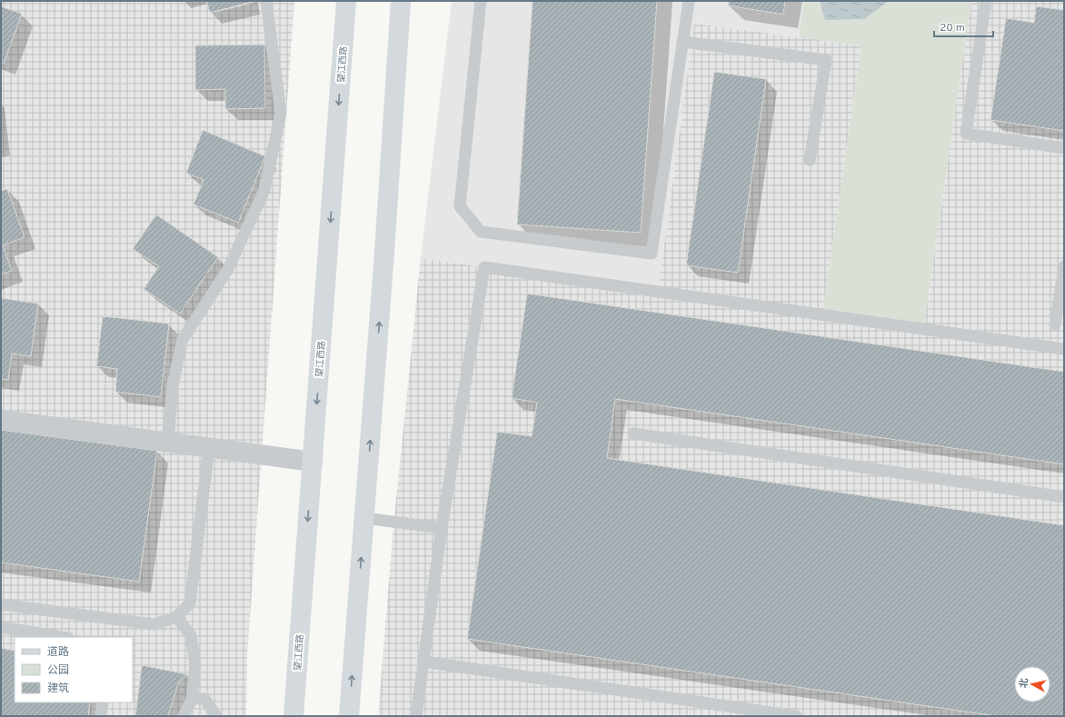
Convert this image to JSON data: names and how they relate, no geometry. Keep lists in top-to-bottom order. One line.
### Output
{"streets":{"main road":["望江西路"]},"legend":["道路","公园","建筑"],"scale_bar":"20 m","north":"left"}
